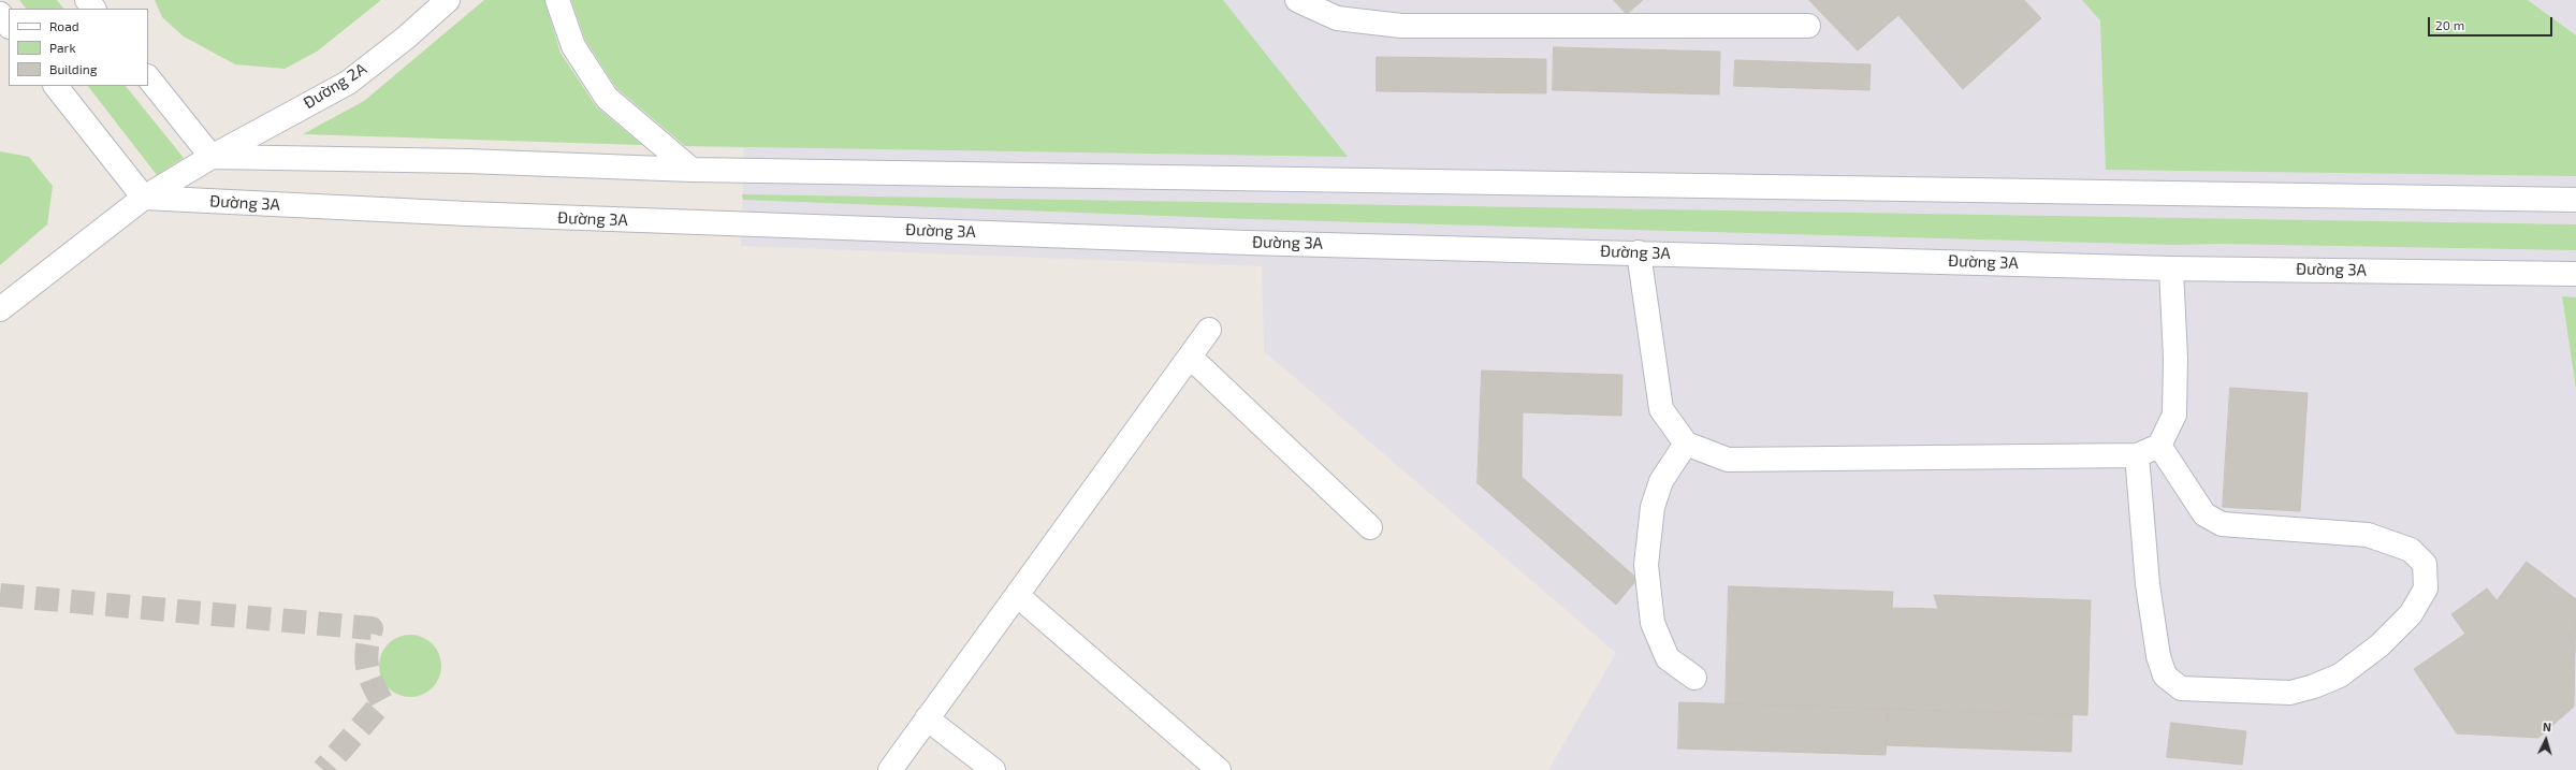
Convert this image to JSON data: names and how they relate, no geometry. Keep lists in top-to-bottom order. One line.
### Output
{"streets":{"street":["Đường 2A","Đường 3A"]},"crossings":[["Đường 2A","Đường 3A"]],"legend":["Road","Park","Building"],"scale_bar":"20 m","north":"top"}
